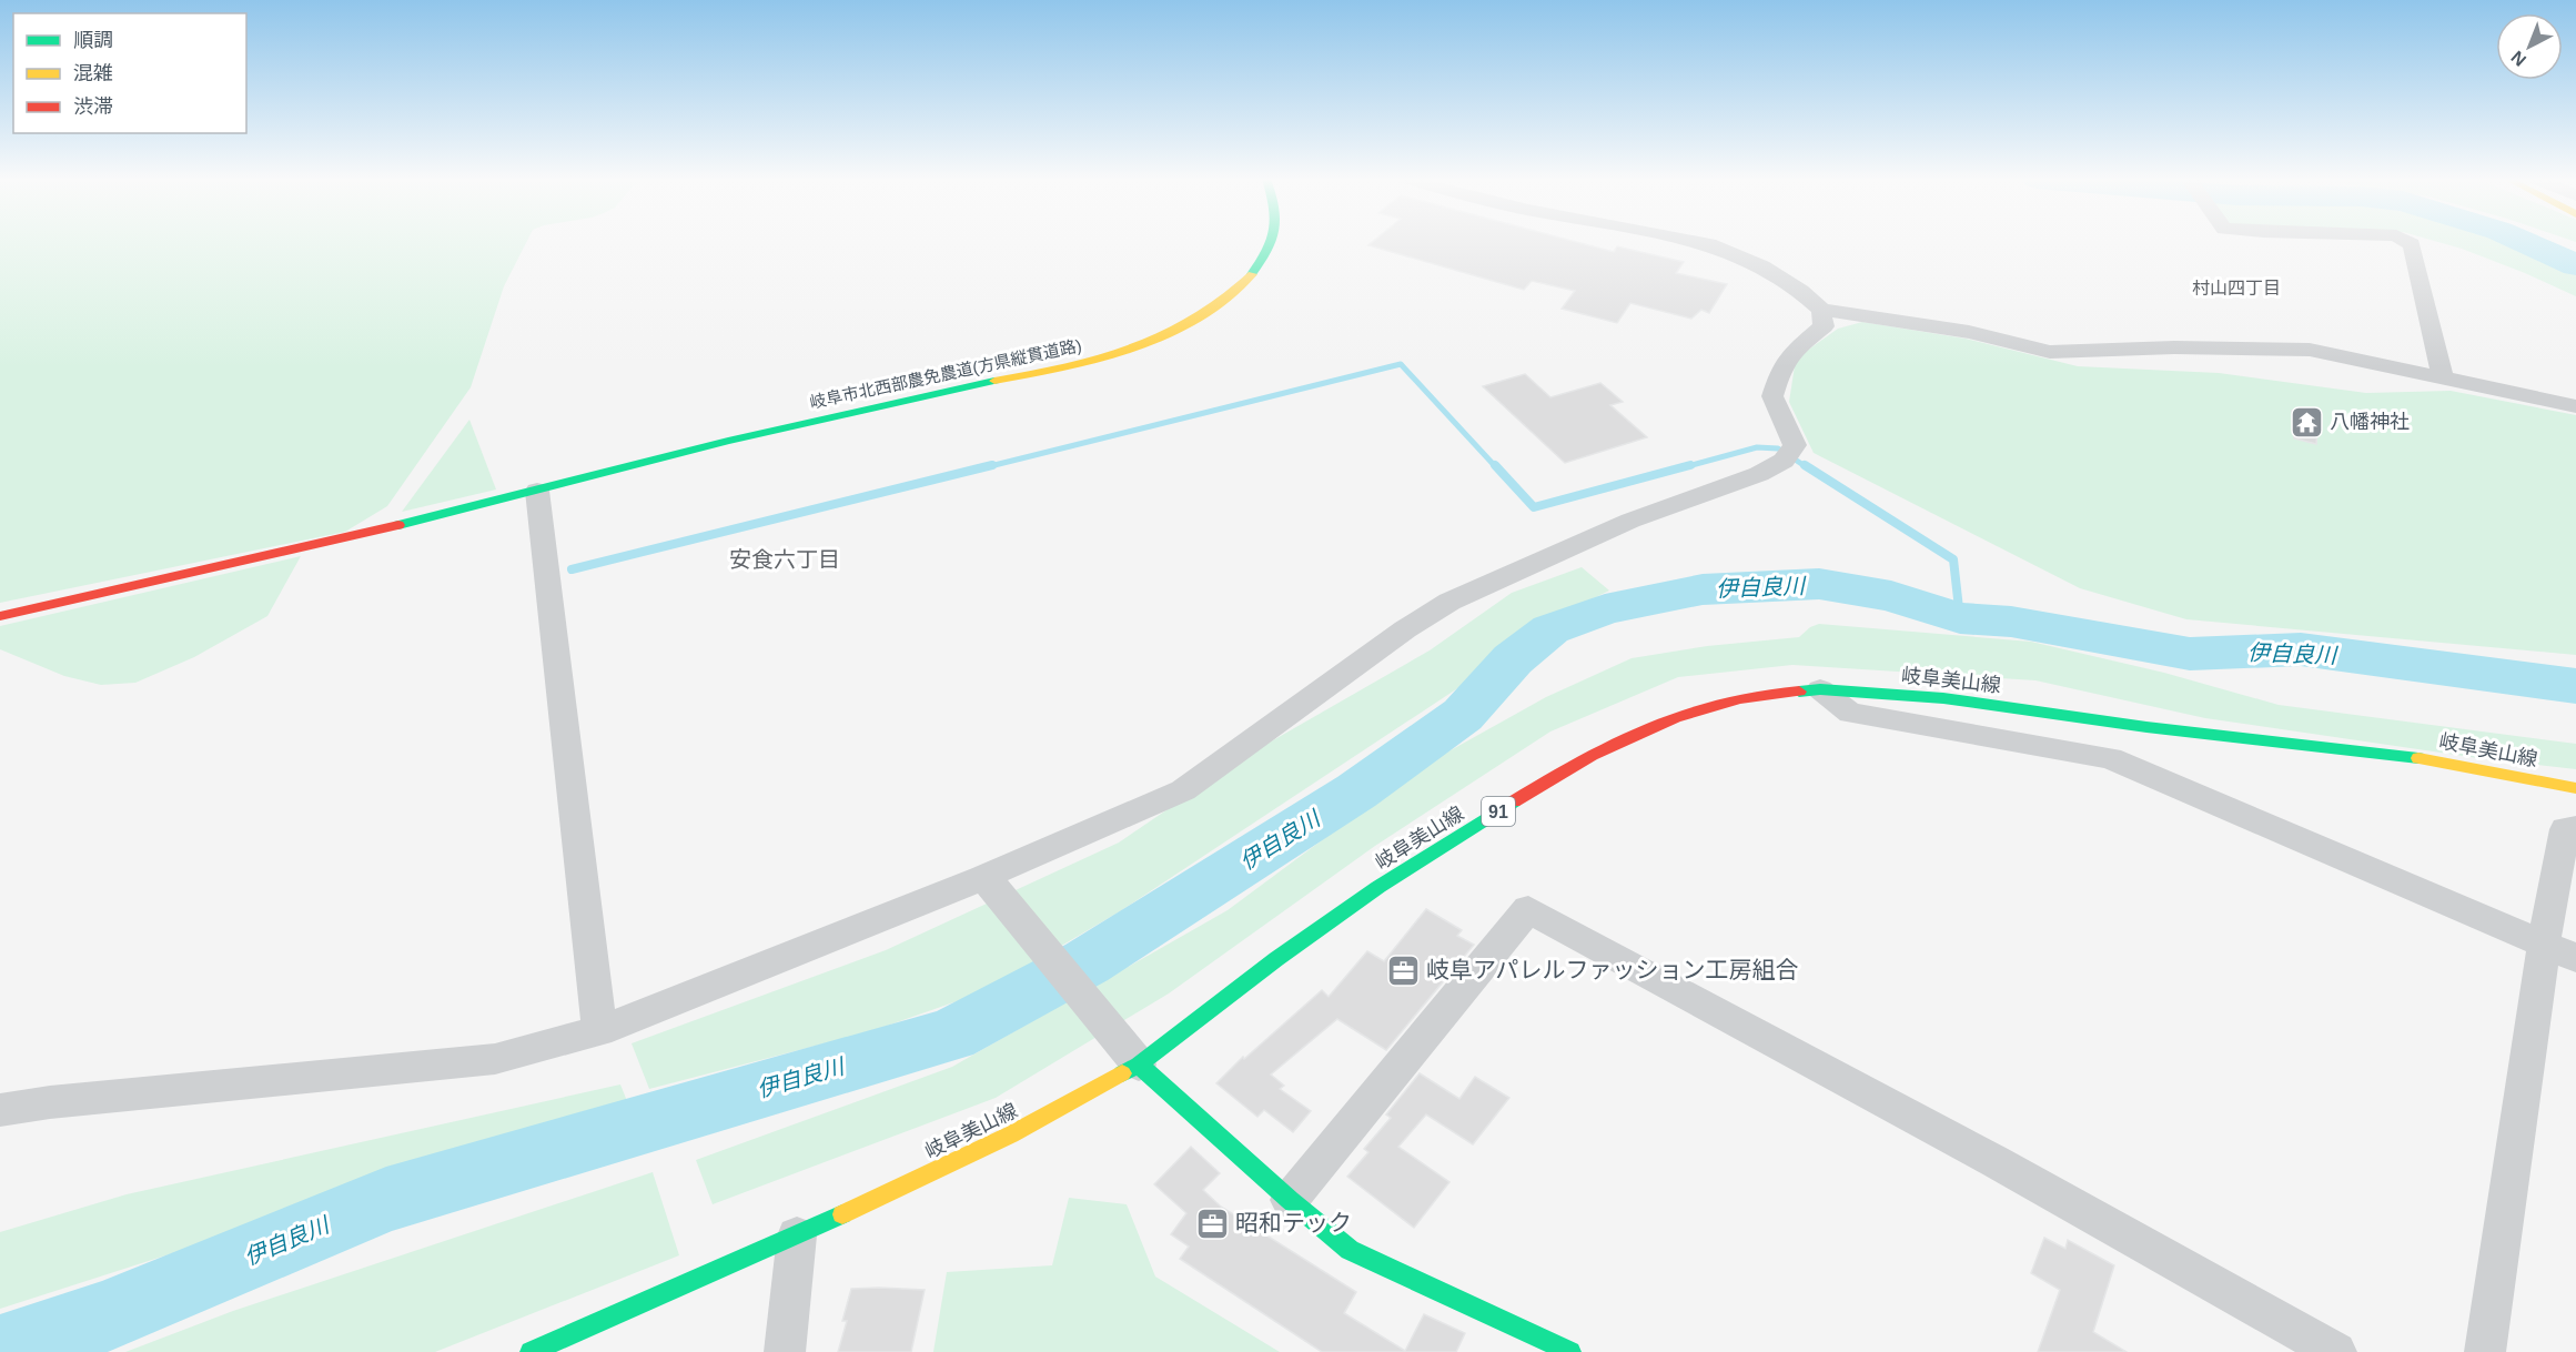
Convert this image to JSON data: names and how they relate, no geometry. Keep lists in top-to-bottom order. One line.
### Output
{"streets":{"street":["岐阜市北西部農免農道(方県縦貫道路)","岐阜美山線","91"]},"districts":["村山四丁目","安食六丁目"],"water":["伊自良川"],"places":{"temple":["八幡神社"],"office":["岐阜アパレルファッション工房組合","昭和テック"]},"legend":["順調","混雑","渋滞"],"north":"bottom left"}
